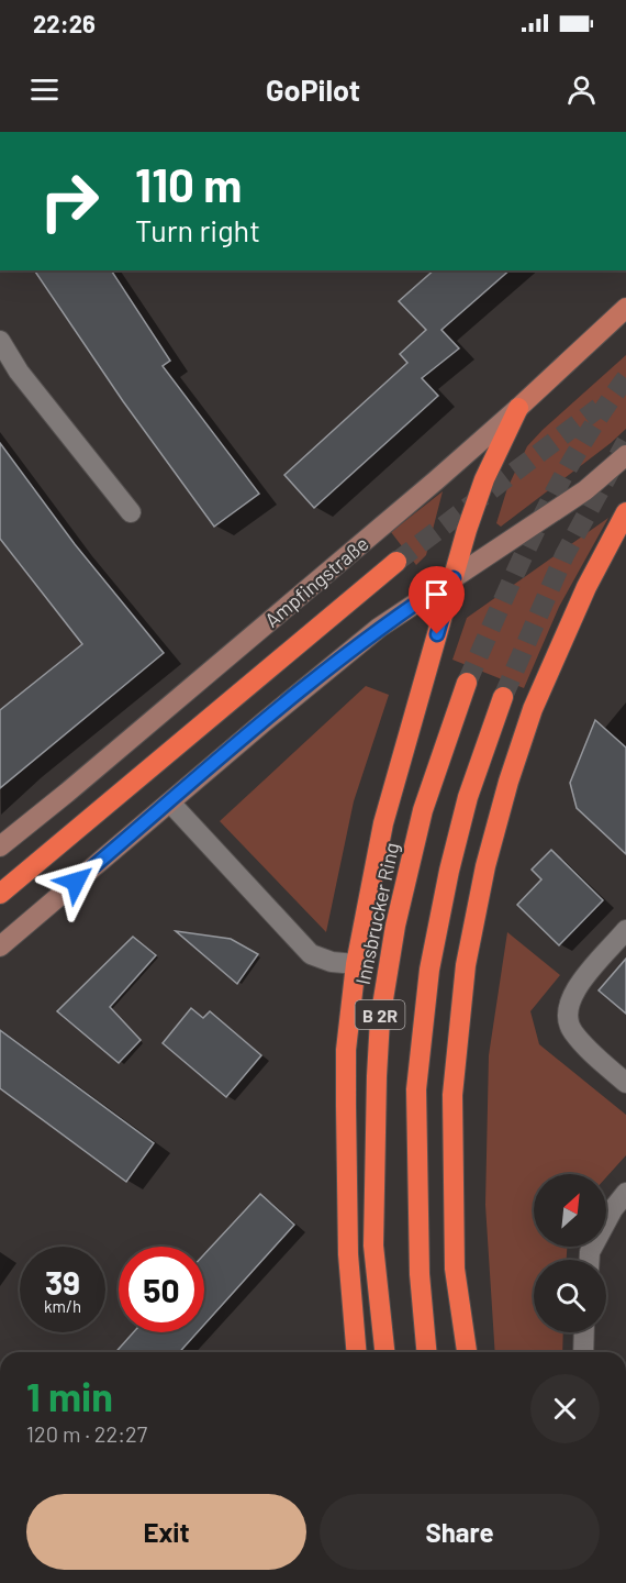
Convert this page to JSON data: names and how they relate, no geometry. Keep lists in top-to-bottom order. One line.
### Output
{"streets":{"highway":["Innsbrucker Ring","B 2R"],"main road":["Ampfingstraße"]},"north":"top right","page":{"status":"22:26","header":"GoPilot","turn":["110 m","Turn right"],"speed":"39 km/h","limit":"50","heading":["1 min","120 m · 22:27"],"buttons":["Exit","Share"]}}
